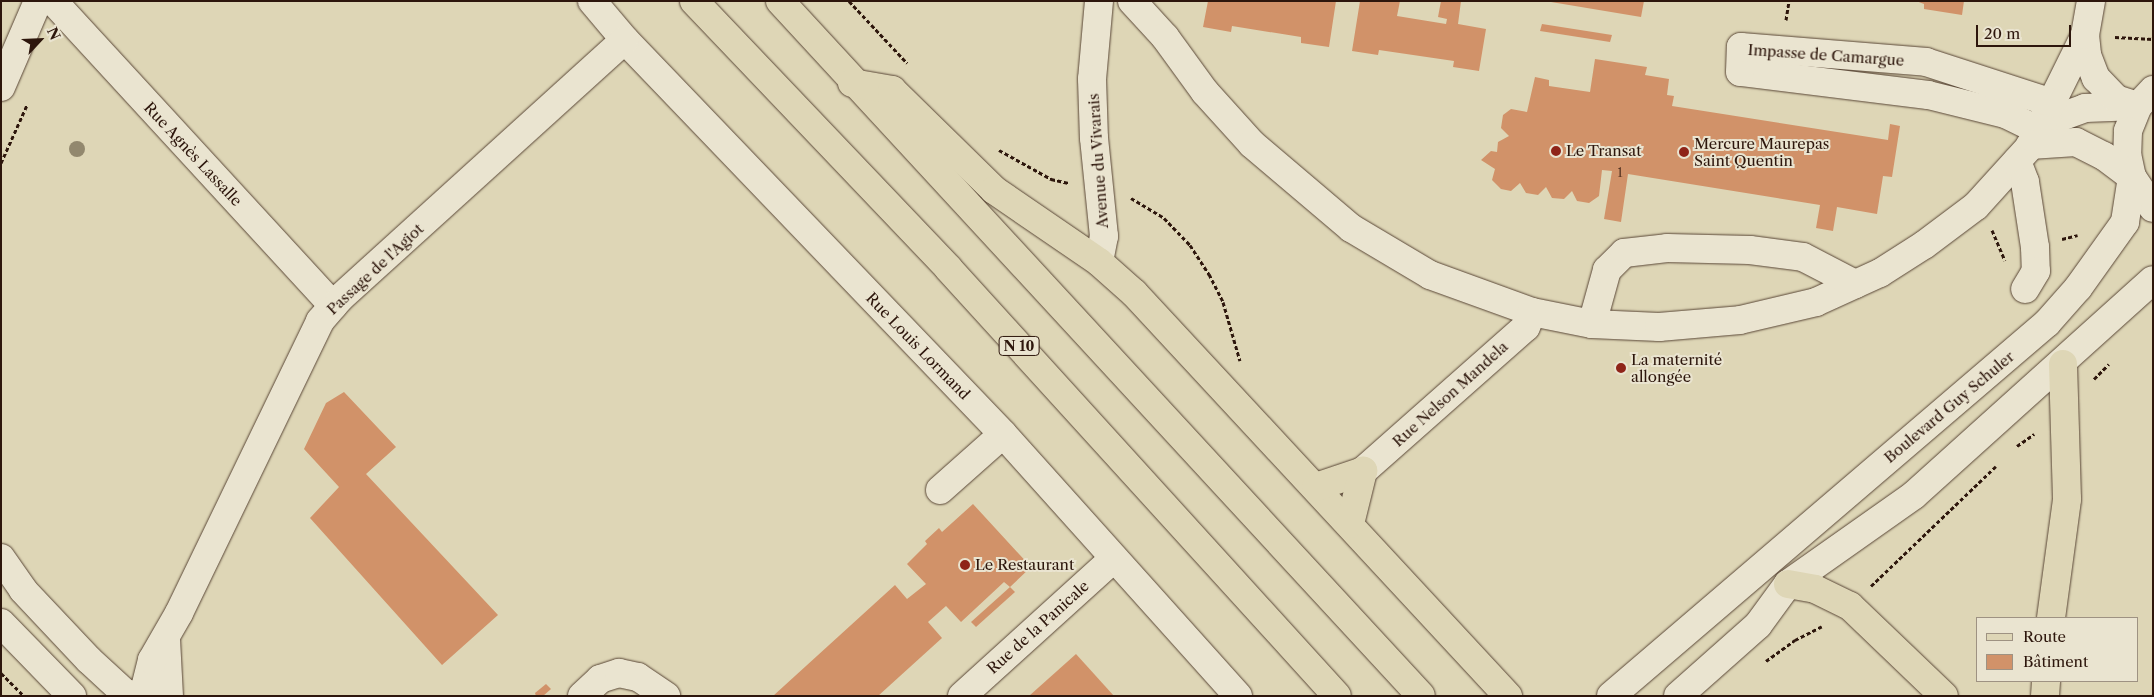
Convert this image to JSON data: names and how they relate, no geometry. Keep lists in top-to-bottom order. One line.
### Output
{"streets":{"main road":["N 10"],"street":["Impasse de Camargue","Rue Agnès Lassalle","Avenue du Vivarais","Passage de l'Agiot","Rue Louis Lormand","Rue Nelson Mandela","Boulevard Guy Schuler","Rue de la Panicale"]},"crossings":[["Rue Agnès Lassalle","Passage de l'Agiot"],["Passage de l'Agiot","Rue Louis Lormand"],["Rue Louis Lormand","Rue de la Panicale"]],"places":["Le Transat","Mercure Maurepas Saint Quentin","La maternité allongée","Le Restaurant"],"house_numbers":["1"],"legend":["Route","Bâtiment"],"scale_bar":"20 m","north":"top right"}
